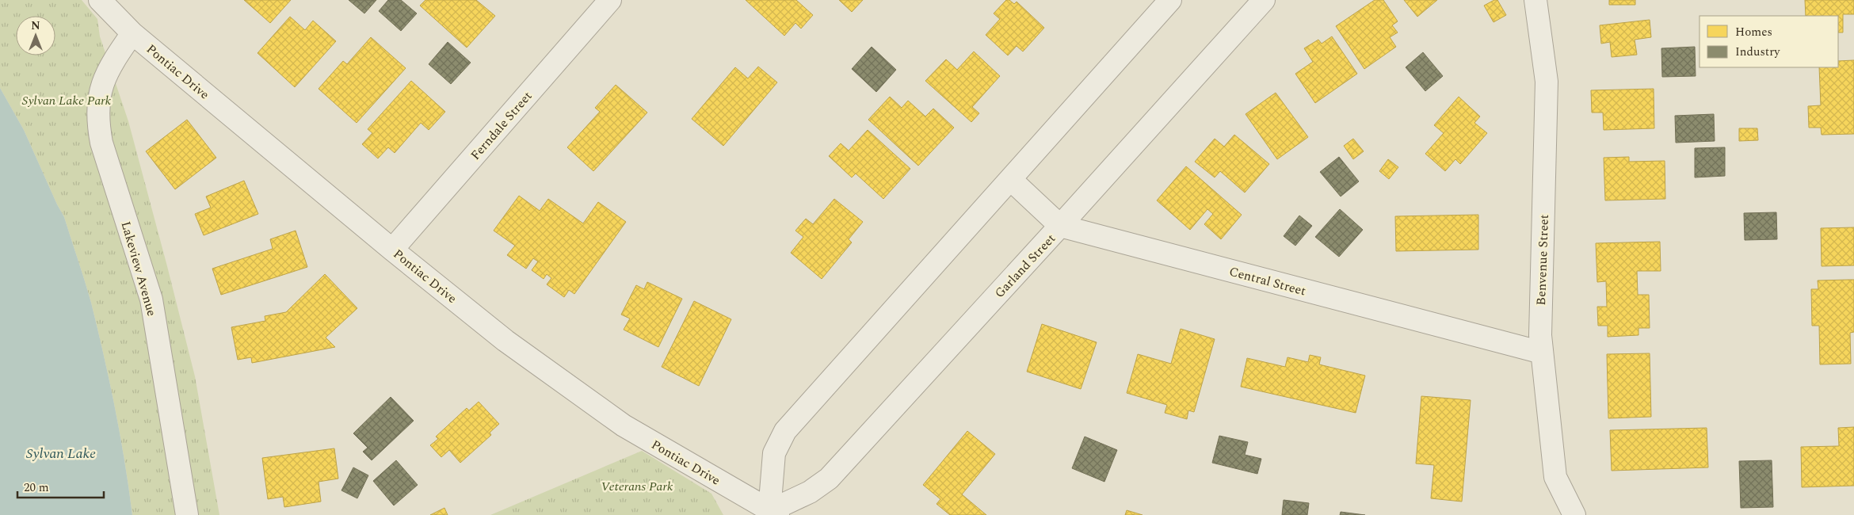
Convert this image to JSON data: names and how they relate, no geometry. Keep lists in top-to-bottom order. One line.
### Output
{"streets":{"street":["Pontiac Drive","Ferndale Street","Benvenue Street","Garland Street","Lakeview Avenue","Central Street"]},"crossings":[["Pontiac Drive","Ferndale Street"],["Pontiac Drive","Garland Street"],["Pontiac Drive","Lakeview Avenue"],["Benvenue Street","Central Street"],["Garland Street","Central Street"]],"water":["Sylvan Lake"],"parks":["Sylvan Lake Park","Veterans Park"],"legend":["Homes","Industry"],"scale_bar":"20 m","north":"top"}
